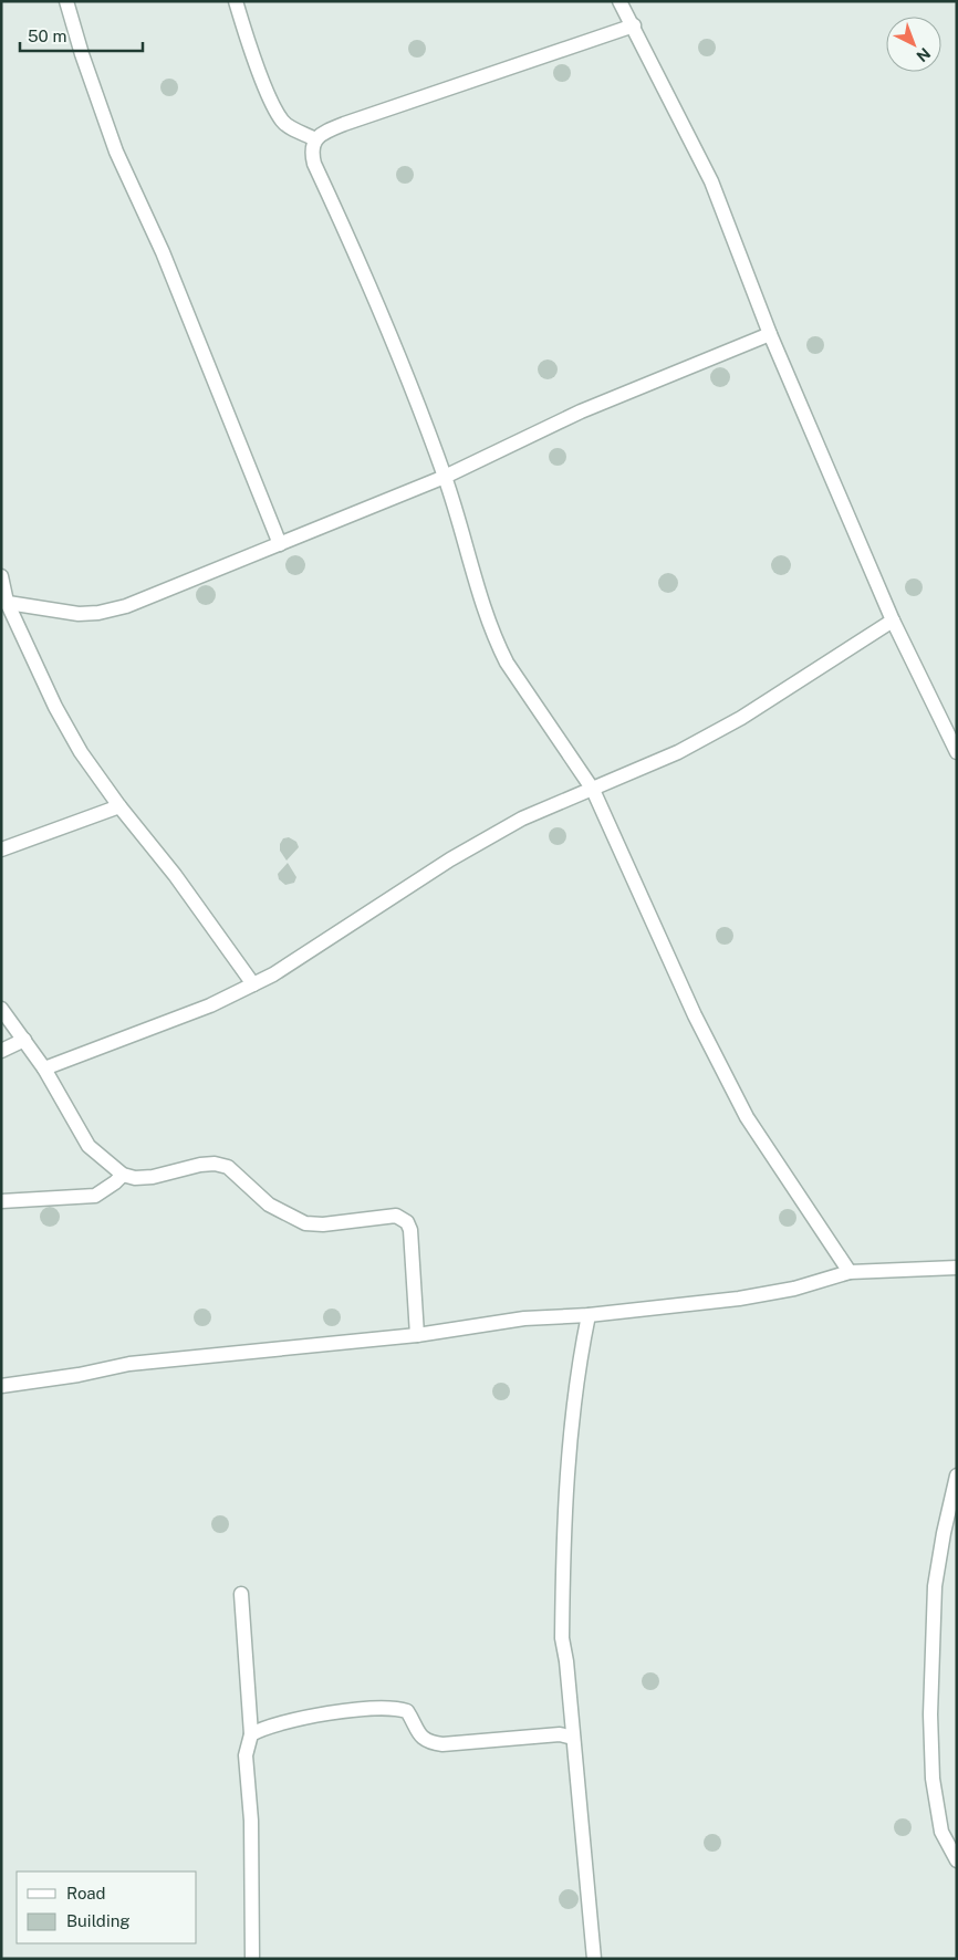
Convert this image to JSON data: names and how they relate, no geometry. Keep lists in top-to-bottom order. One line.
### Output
{"legend":["Road","Building"],"scale_bar":"50 m","north":"bottom right"}
